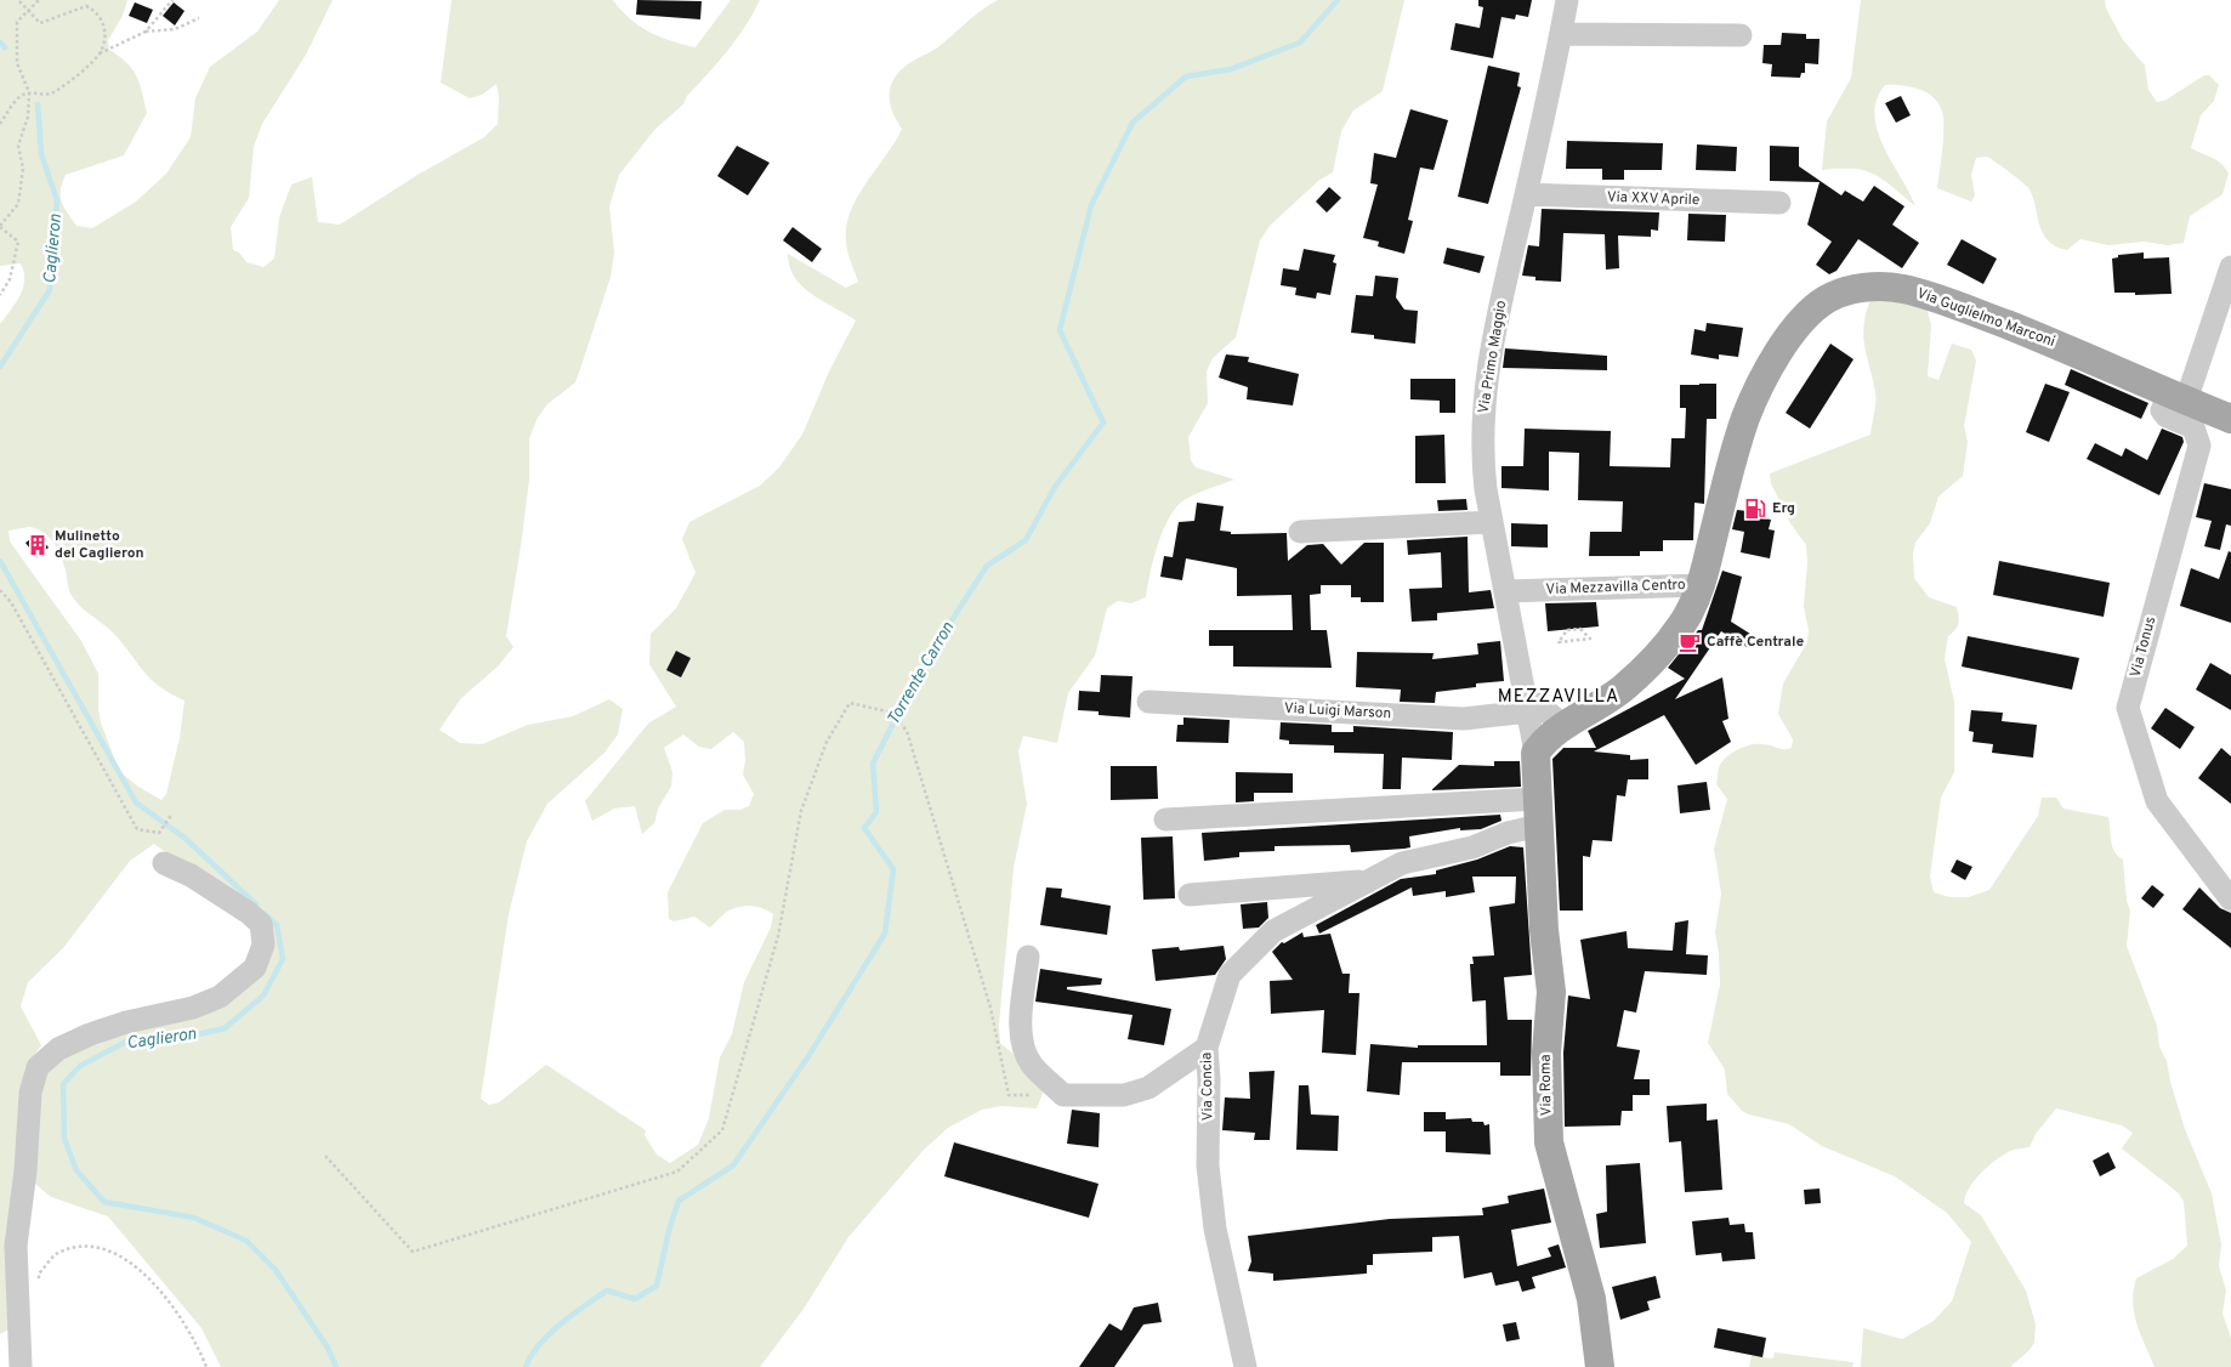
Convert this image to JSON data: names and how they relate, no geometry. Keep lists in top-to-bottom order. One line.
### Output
{"streets":{"main road":["Via Guglielmo Marconi","Via Mezzavilla Centro","Via Roma"],"street":["Via XXV Aprile","Via Primo Maggio","Via Tonus","Via Luigi Marson","Via Concia"]},"crossings":[["Via XXV Aprile","Via Primo Maggio"],["Via Guglielmo Marconi","Via Mezzavilla Centro"],["Via Guglielmo Marconi","Via Tonus"],["Via Primo Maggio","Via Mezzavilla Centro"],["Via Primo Maggio","Via Luigi Marson"],["Via Primo Maggio","Via Roma"],["Via Mezzavilla Centro","Via Roma"],["Via Roma","Via Concia"]],"districts":["MEZZAVILLA"],"water":["Caglieron","Torrente Carron"],"places":{"fuel station":["Erg"],"building":["Mulinetto del Caglieron"],"cafe":["Caffè Centrale"]}}
